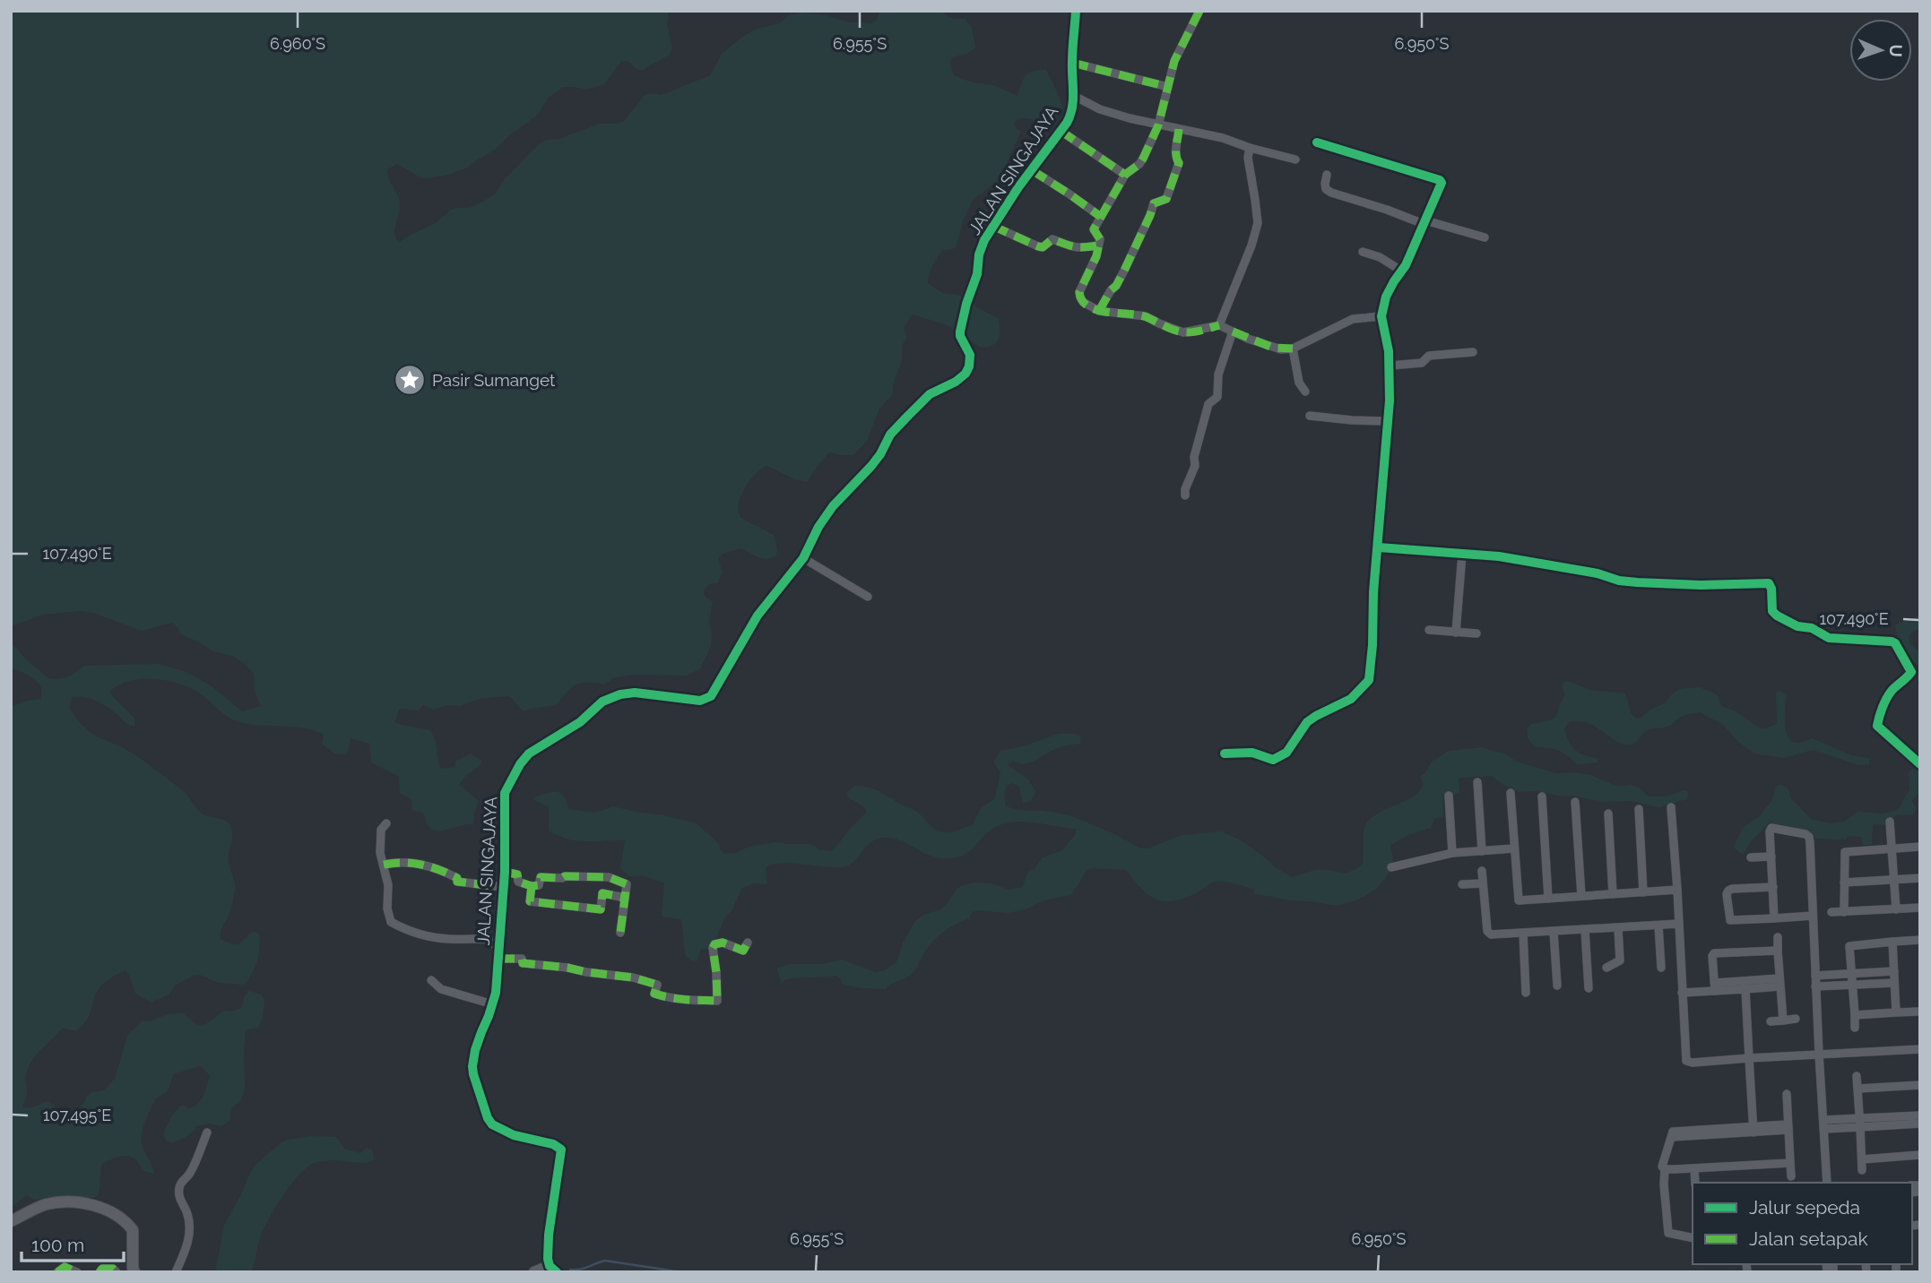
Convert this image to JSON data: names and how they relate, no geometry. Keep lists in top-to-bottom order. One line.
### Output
{"streets":{"street":["JALAN SINGAJAYA"]},"places":{"place":["Pasir Sumanget"]},"legend":["Jalur sepeda","Jalan setapak"],"scale_bar":"100 m","north":"right","coordinates":["6.960°S","6.955°S","6.950°S","107.490°E","107.495°E"]}
